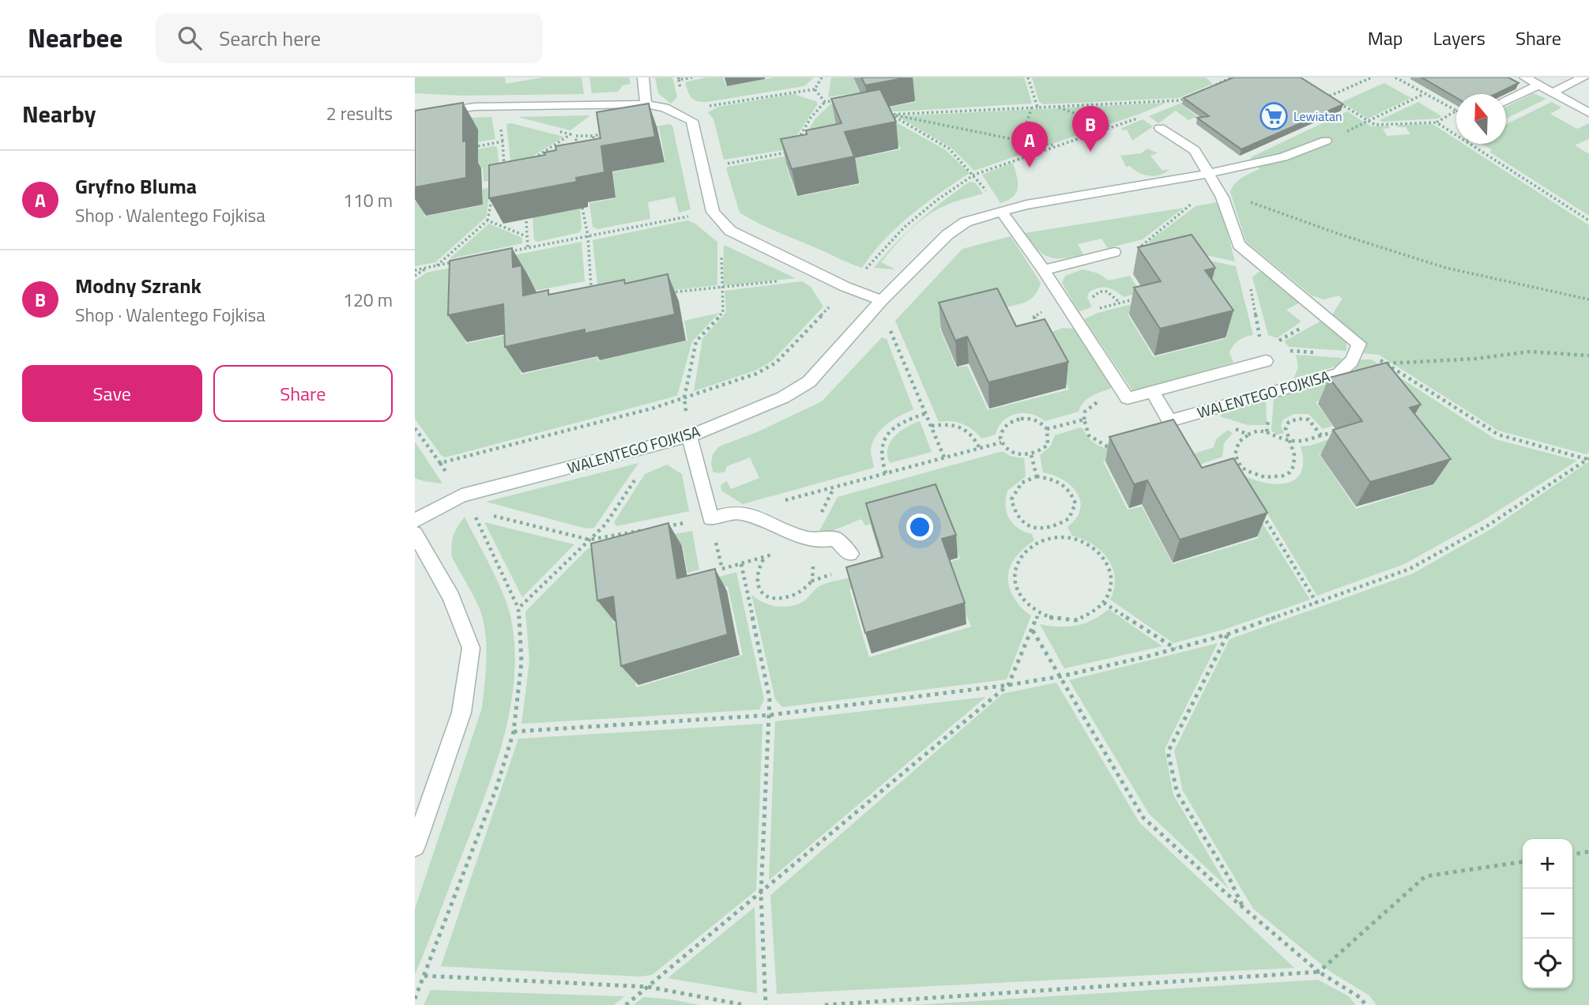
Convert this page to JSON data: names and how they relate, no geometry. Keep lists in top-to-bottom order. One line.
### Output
{"streets":{"street":["WALENTEGO FOJKISA"]},"places":{"supermarket":["Lewiatan"]},"north":"top","page":{"header":"Nearbee","search":"Search here","nav":["Map","Layers","Share"],"heading":["Nearby","2 results"],"pins":["B","A"],"list":[{"mark":"A","name":"Gryfno Bluma","note":"Shop · Walentego Fojkisa","value":"110 m"},{"mark":"B","name":"Modny Szrank","note":"Shop · Walentego Fojkisa","value":"120 m"}],"buttons":["Save","Share"],"map_buttons":["+","−"]}}
